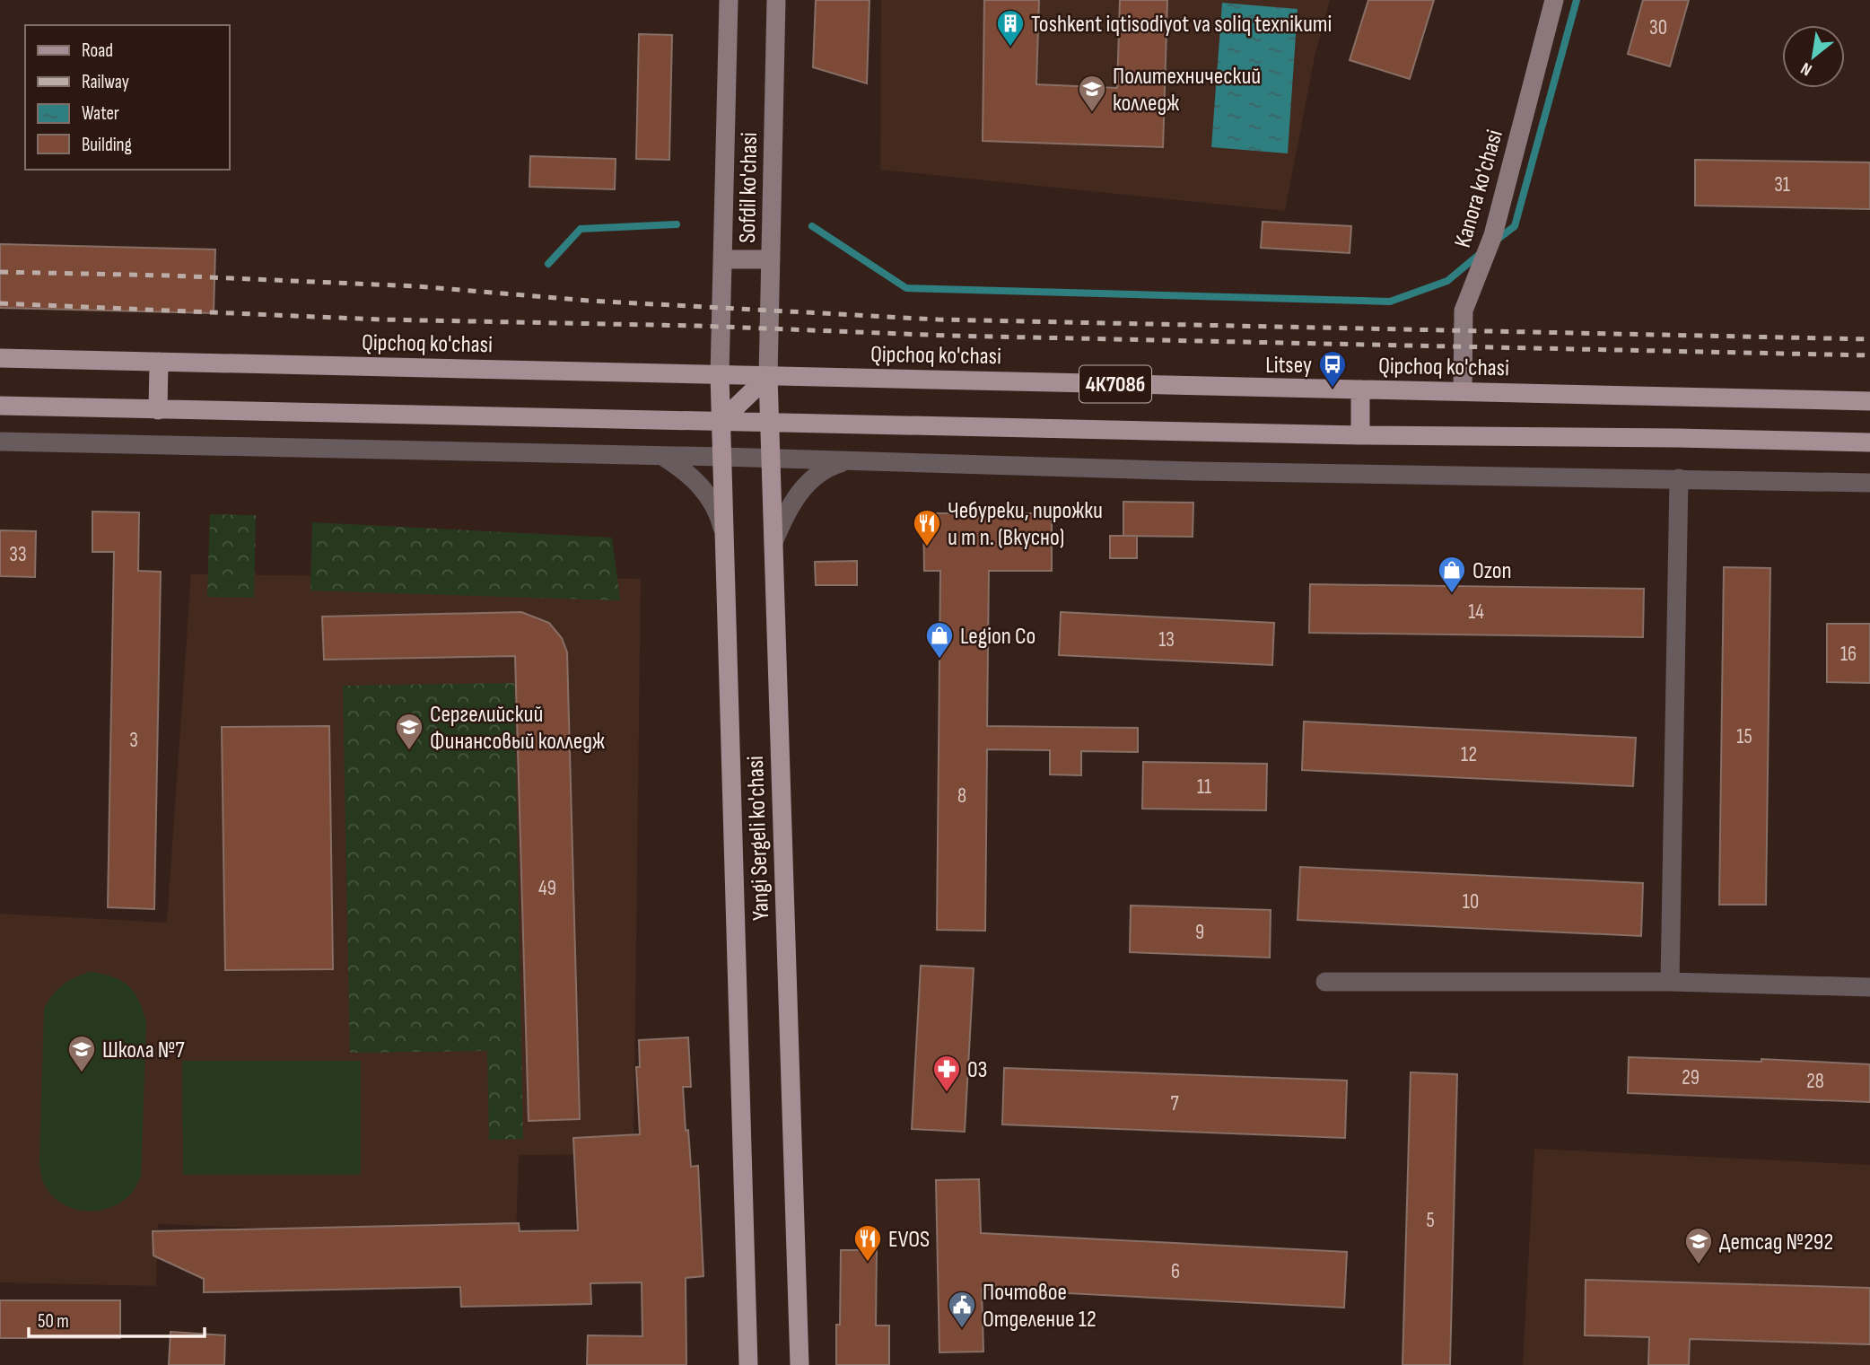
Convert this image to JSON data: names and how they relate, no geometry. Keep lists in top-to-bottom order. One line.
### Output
{"streets":{"main road":["Qipchoq ko'chasi","4К708б","Yangi Sergeli ko'chasi"],"street":["Sofdil ko'chasi","Kanora ko'chasi"]},"crossings":[["Sofdil ko'chasi","Qipchoq ko'chasi"],["Sofdil ko'chasi","Yangi Sergeli ko'chasi"],["Kanora ko'chasi","Qipchoq ko'chasi"],["Qipchoq ko'chasi","Yangi Sergeli ko'chasi"]],"places":{"building":["Toshkent iqtisodiyot va soliq texnikumi"],"school or university":["Политехнический колледж","Сергелийский Финансовый колледж","Школа №7","Детсад №292"],"bus stop":["Litsey"],"restaurant":["Чебуреки, пирожки и т п. (Вкусно)","EVOS"],"shop":["Ozon","Legion Co"],"pharmacy":["03"],"public building":["Почтовое Отделение 12"]},"house_numbers":["30","31","33","14","13","16","15","3","12","11","8","49","10","9","29","28","7","5","6"],"legend":["Road","Railway","Water","Building"],"scale_bar":"50 m","north":"bottom left"}
